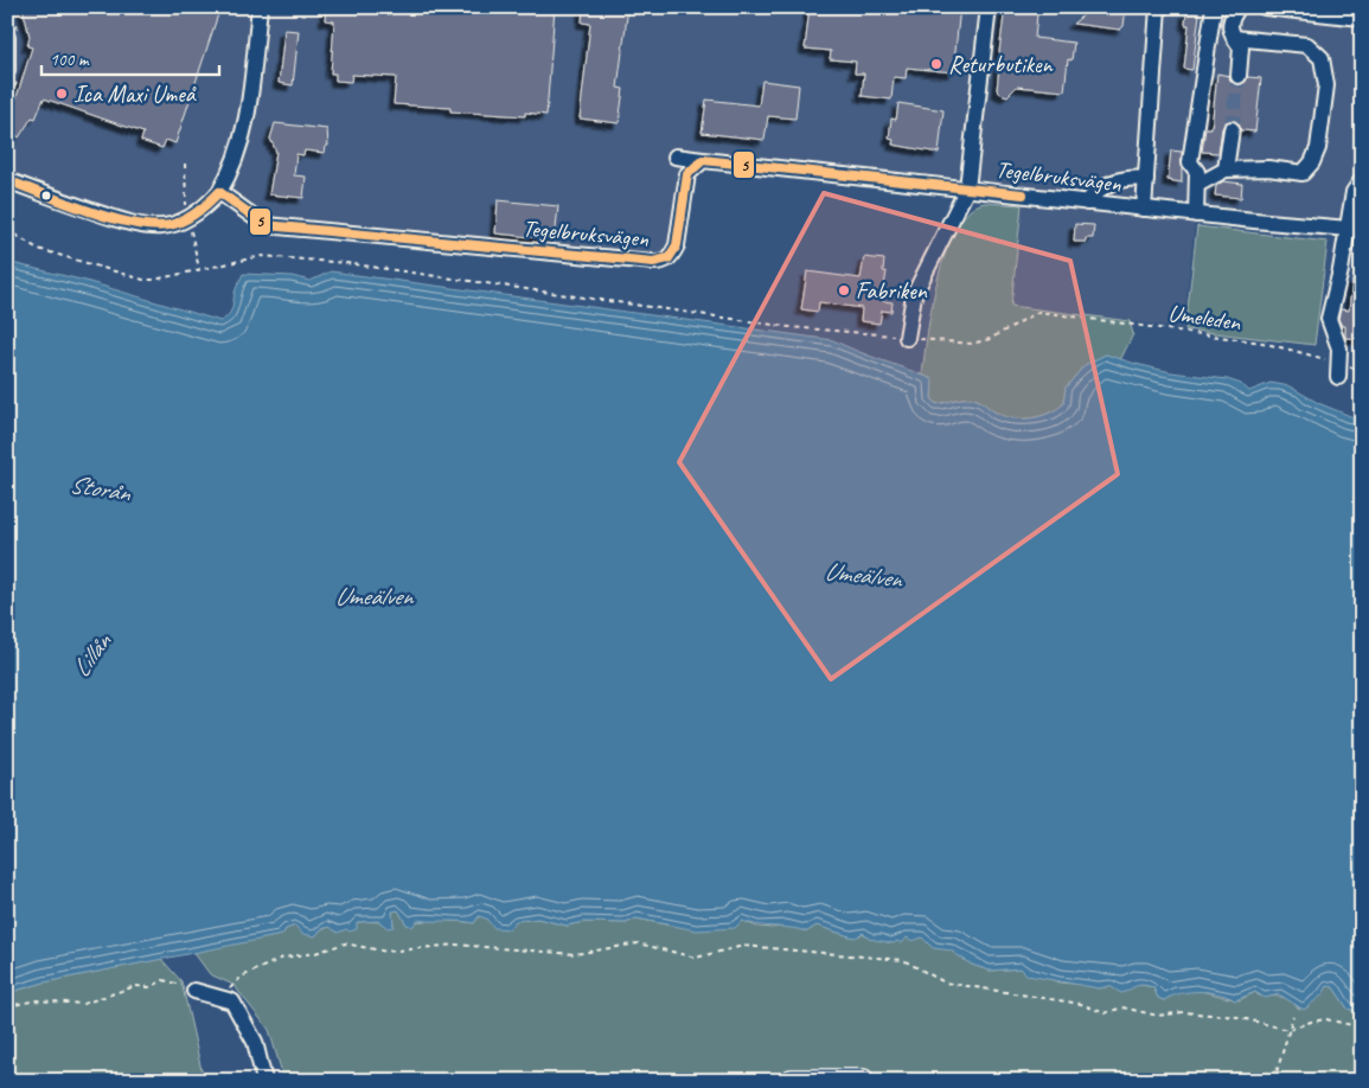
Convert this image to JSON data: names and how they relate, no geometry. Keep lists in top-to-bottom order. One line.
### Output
{"streets":{"street":["Tegelbruksvägen"],"path":["Umeleden"]},"water":["Storån","Umeälven","Lillån"],"places":["Returbutiken","Ica Maxi Umeå","Fabriken"],"lines":["transit line 5"],"scale_bar":"100 m"}
